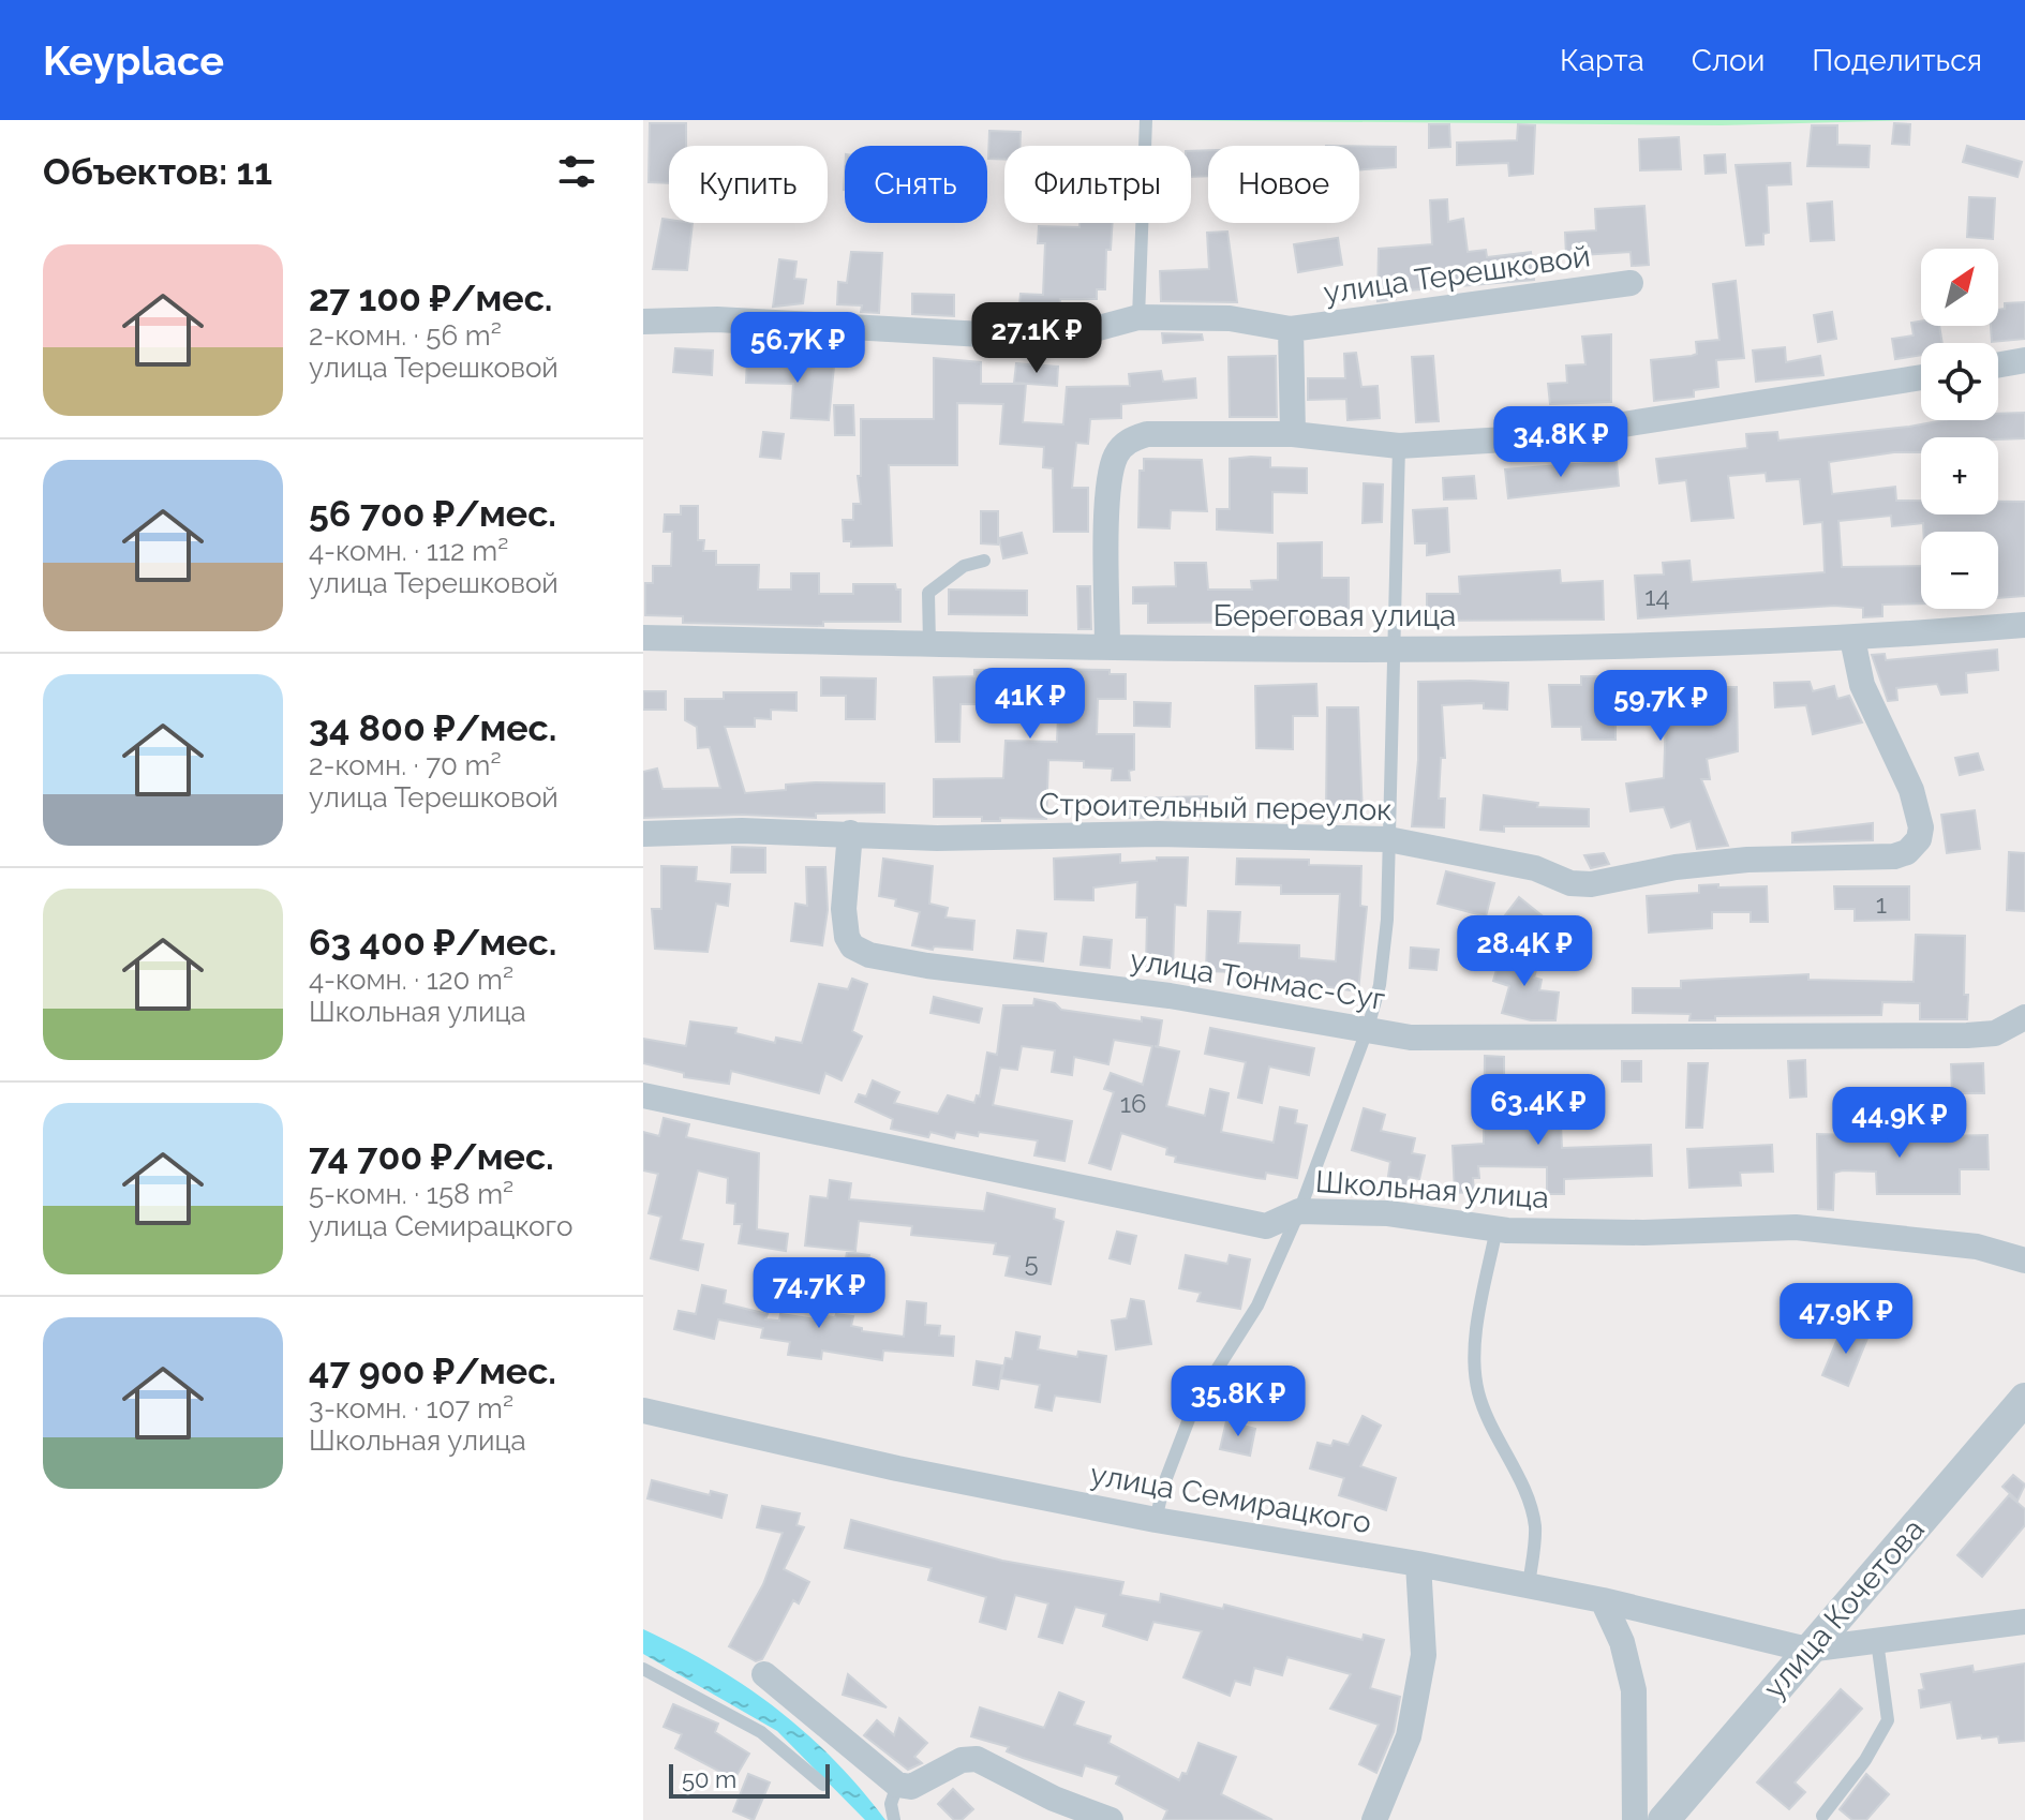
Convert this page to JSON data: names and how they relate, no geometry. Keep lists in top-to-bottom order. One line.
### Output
{"streets":{"street":["улица Терешковой","Береговая улица","Строительный переулок","улица Тонмас-Суг","Школьная улица","улица Семирацкого","улица Кочетова"]},"crossings":[["Береговая улица","Строительный переулок"],["Строительный переулок","улица Тонмас-Суг"],["улица Семирацкого","улица Кочетова"]],"house_numbers":["14","1","16","5"],"scale_bar":"50 m","north":"top right","page":{"header":"Keyplace","nav":["Карта","Слои","Поделиться"],"heading":"Объектов: 11","chip":["Купить","Снять","Фильтры","Новое"],"list":[{"name":"27 100 ₽/мес.","note":"2-комн. · 56 m² · улица Терешковой"},{"name":"56 700 ₽/мес.","note":"4-комн. · 112 m² · улица Терешковой"},{"name":"34 800 ₽/мес.","note":"2-комн. · 70 m² · улица Терешковой"},{"name":"63 400 ₽/мес.","note":"4-комн. · 120 m² · Школьная улица"},{"name":"74 700 ₽/мес.","note":"5-комн. · 158 m² · улица Семирацкого"},{"name":"47 900 ₽/мес.","note":"3-комн. · 107 m² · Школьная улица"}],"map_buttons":["+","−"],"price":["27.1K ₽","56.7K ₽","34.8K ₽","41K ₽","59.7K ₽","28.4K ₽","63.4K ₽","44.9K ₽","74.7K ₽","47.9K ₽","35.8K ₽"],"scale":"50 m"}}
